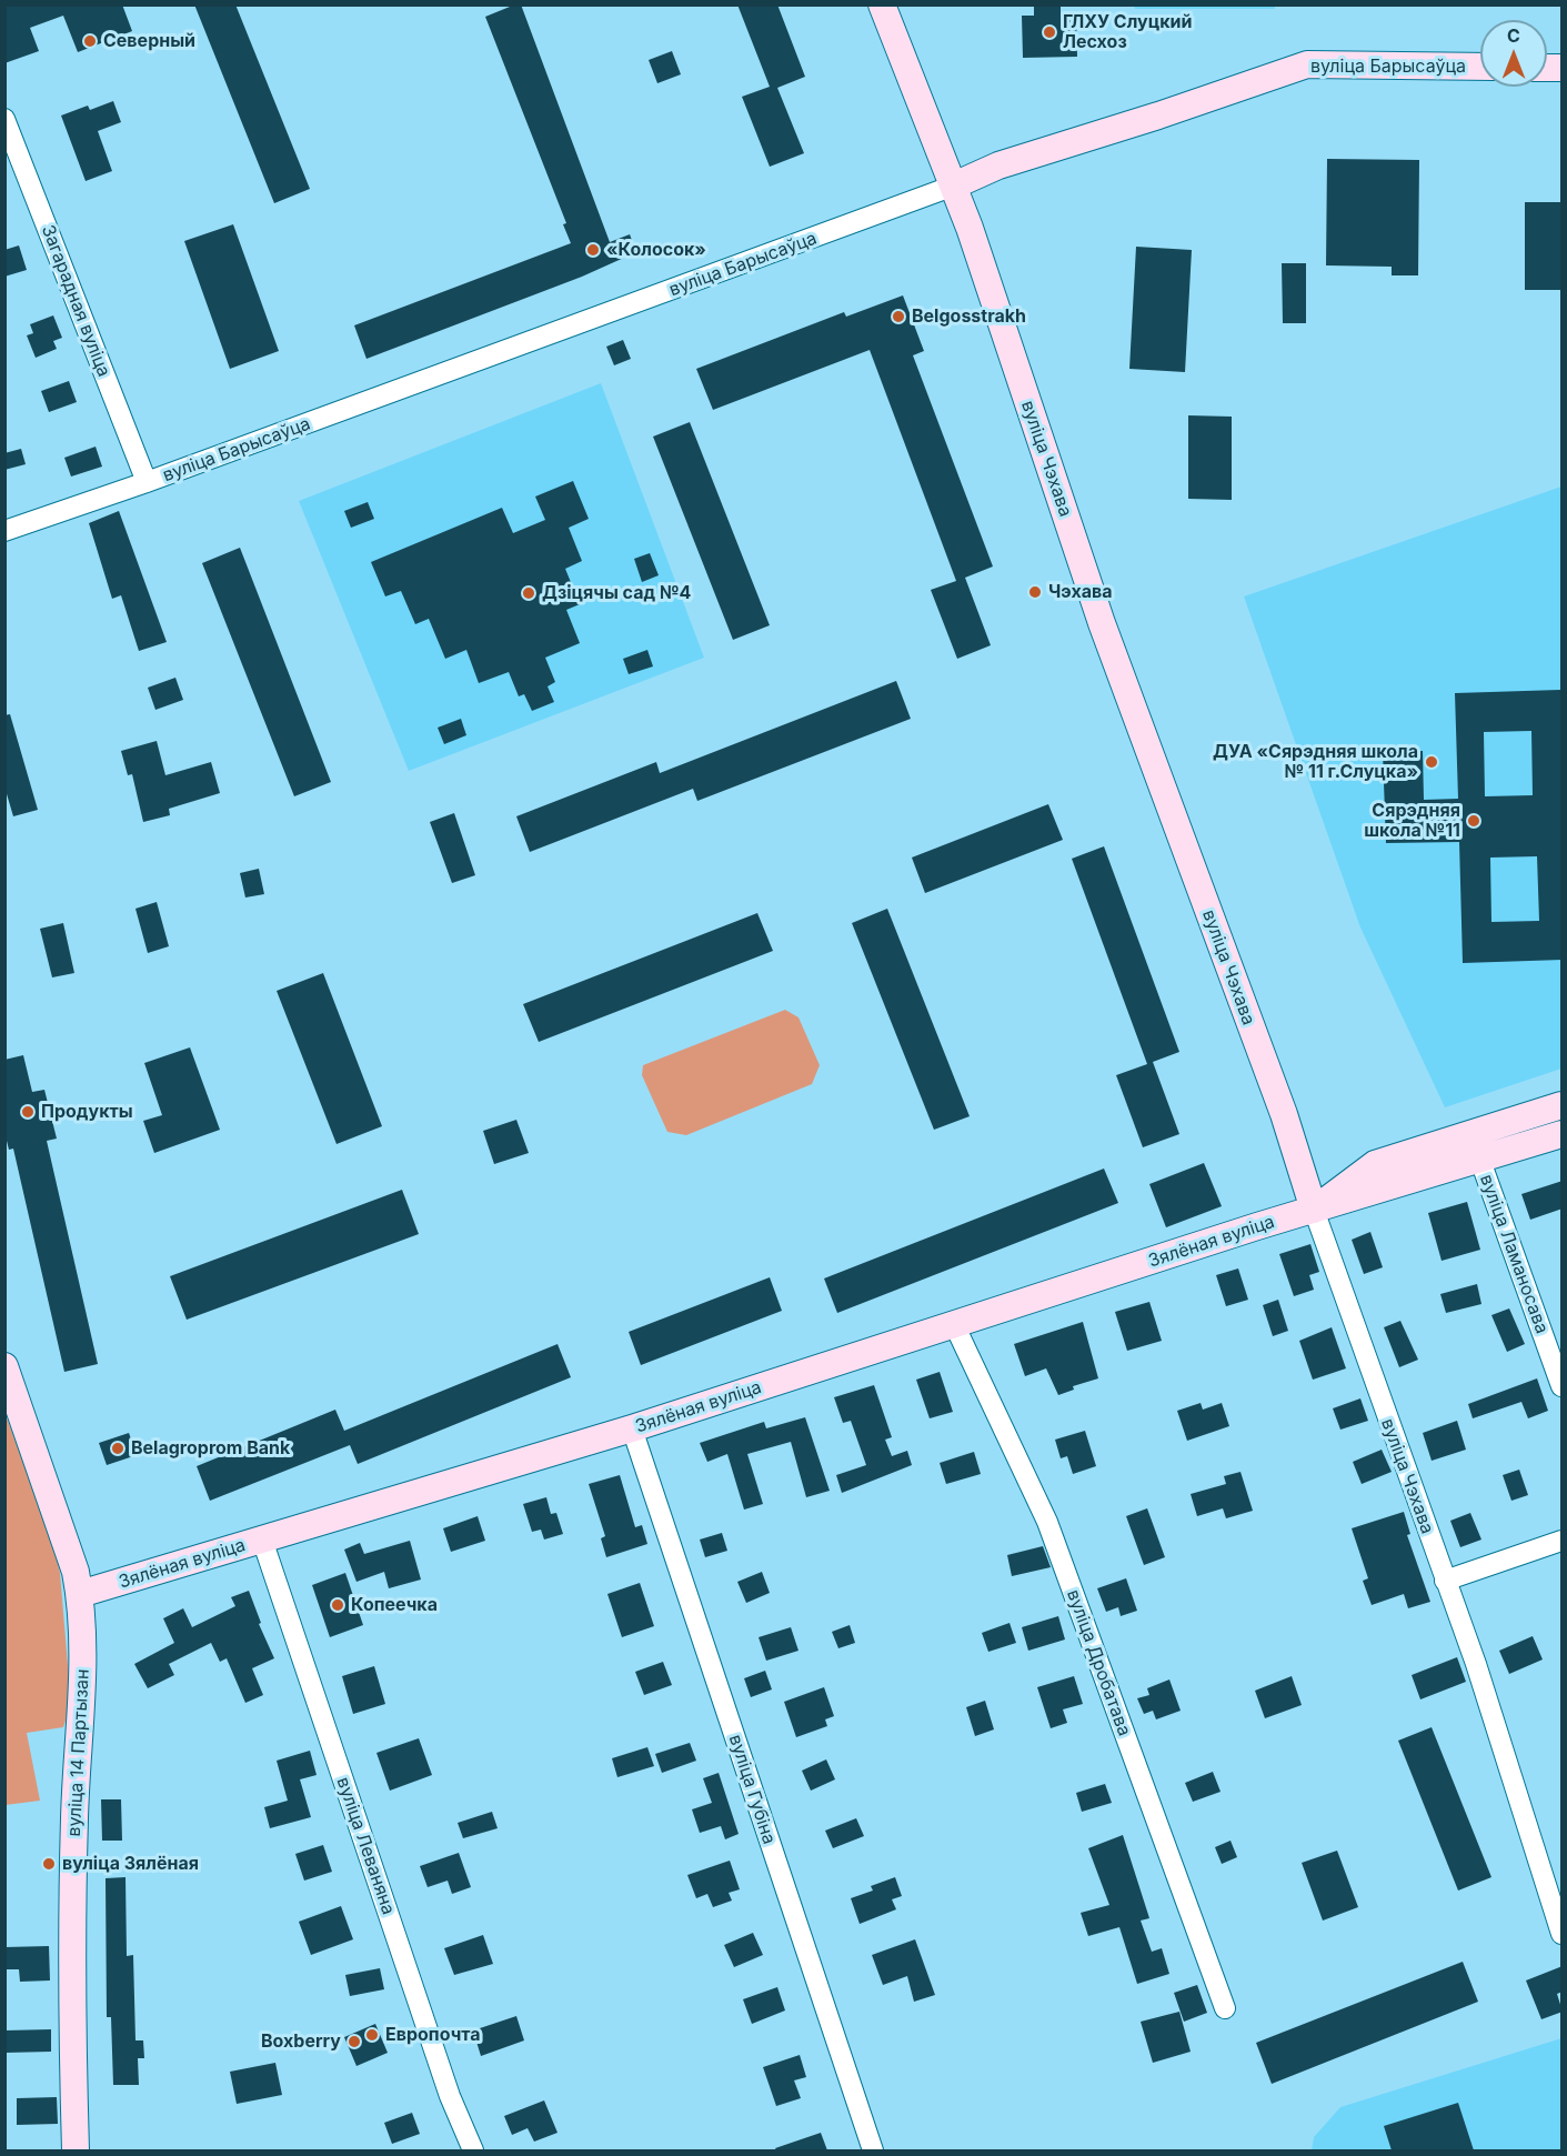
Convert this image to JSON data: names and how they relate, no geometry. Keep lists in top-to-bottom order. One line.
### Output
{"streets":{"main road":["вуліца Барысаўца","вуліца Чэхава","Зялёная вуліца","вуліца 14 Партызан"],"street":["Загарадная вуліца","вуліца Ламаносава","вуліца Дробатава","вуліца Губіна","вуліца Леваняна"]},"crossings":[["вуліца Барысаўца","Загарадная вуліца"],["вуліца Барысаўца","вуліца Чэхава"],["вуліца Чэхава","Зялёная вуліца"],["Зялёная вуліца","вуліца Ламаносава"],["Зялёная вуліца","вуліца Дробатава"],["Зялёная вуліца","вуліца 14 Партызан"],["Зялёная вуліца","вуліца Губіна"],["Зялёная вуліца","вуліца Леваняна"]],"places":["ГЛХУ Слуцкий Лесхоз","Северный","«Колосок»","Belgosstrakh","Чэхава","Дзіцячы сад №4","ДУА «Сярэдняя школа № 11 г.Слуцка»","Сярэдняя школа №11","Продукты","Belagroprom Bank","Копеечка","вуліца Зялёная","Европочта","Boxberry"],"north":"top"}
